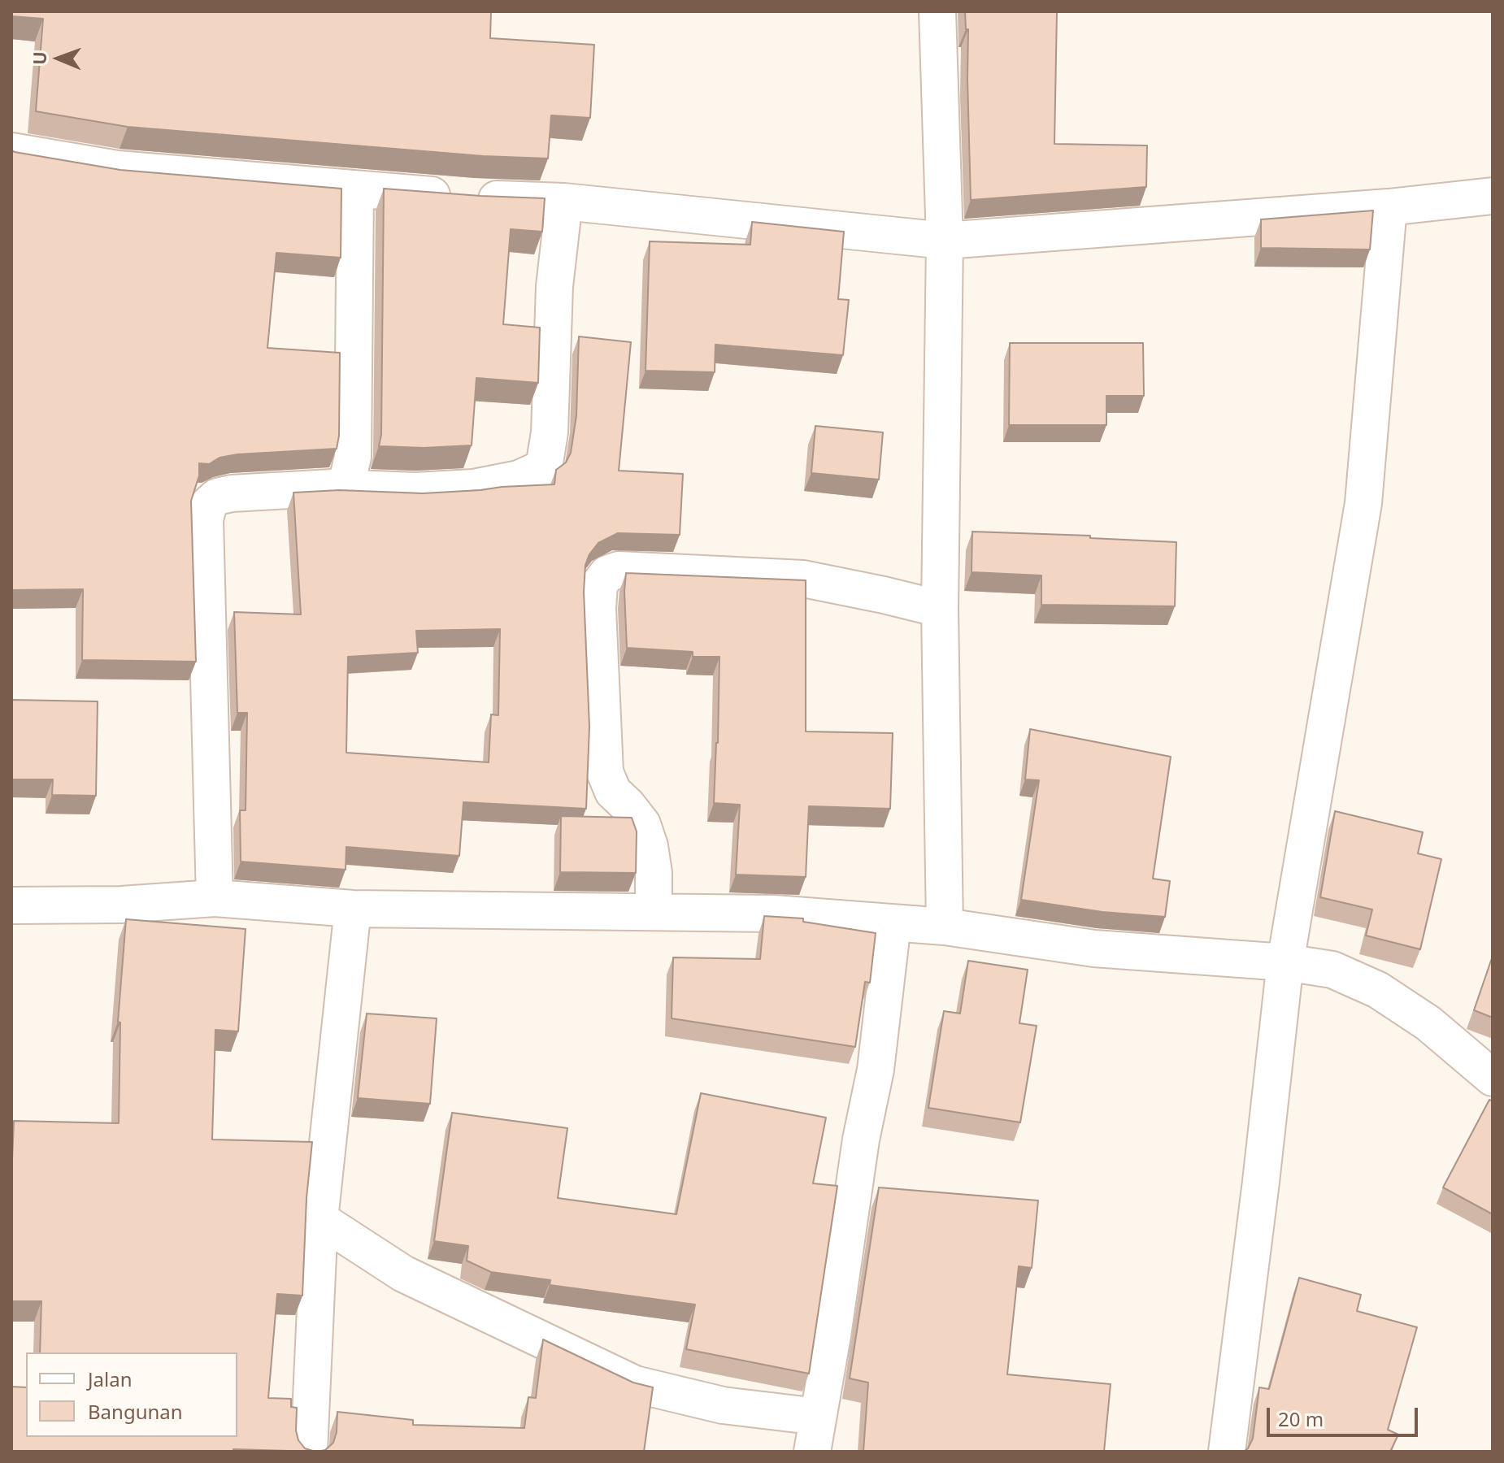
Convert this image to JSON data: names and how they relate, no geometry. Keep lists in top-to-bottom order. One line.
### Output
{"legend":["Jalan","Bangunan"],"scale_bar":"20 m","north":"left"}
